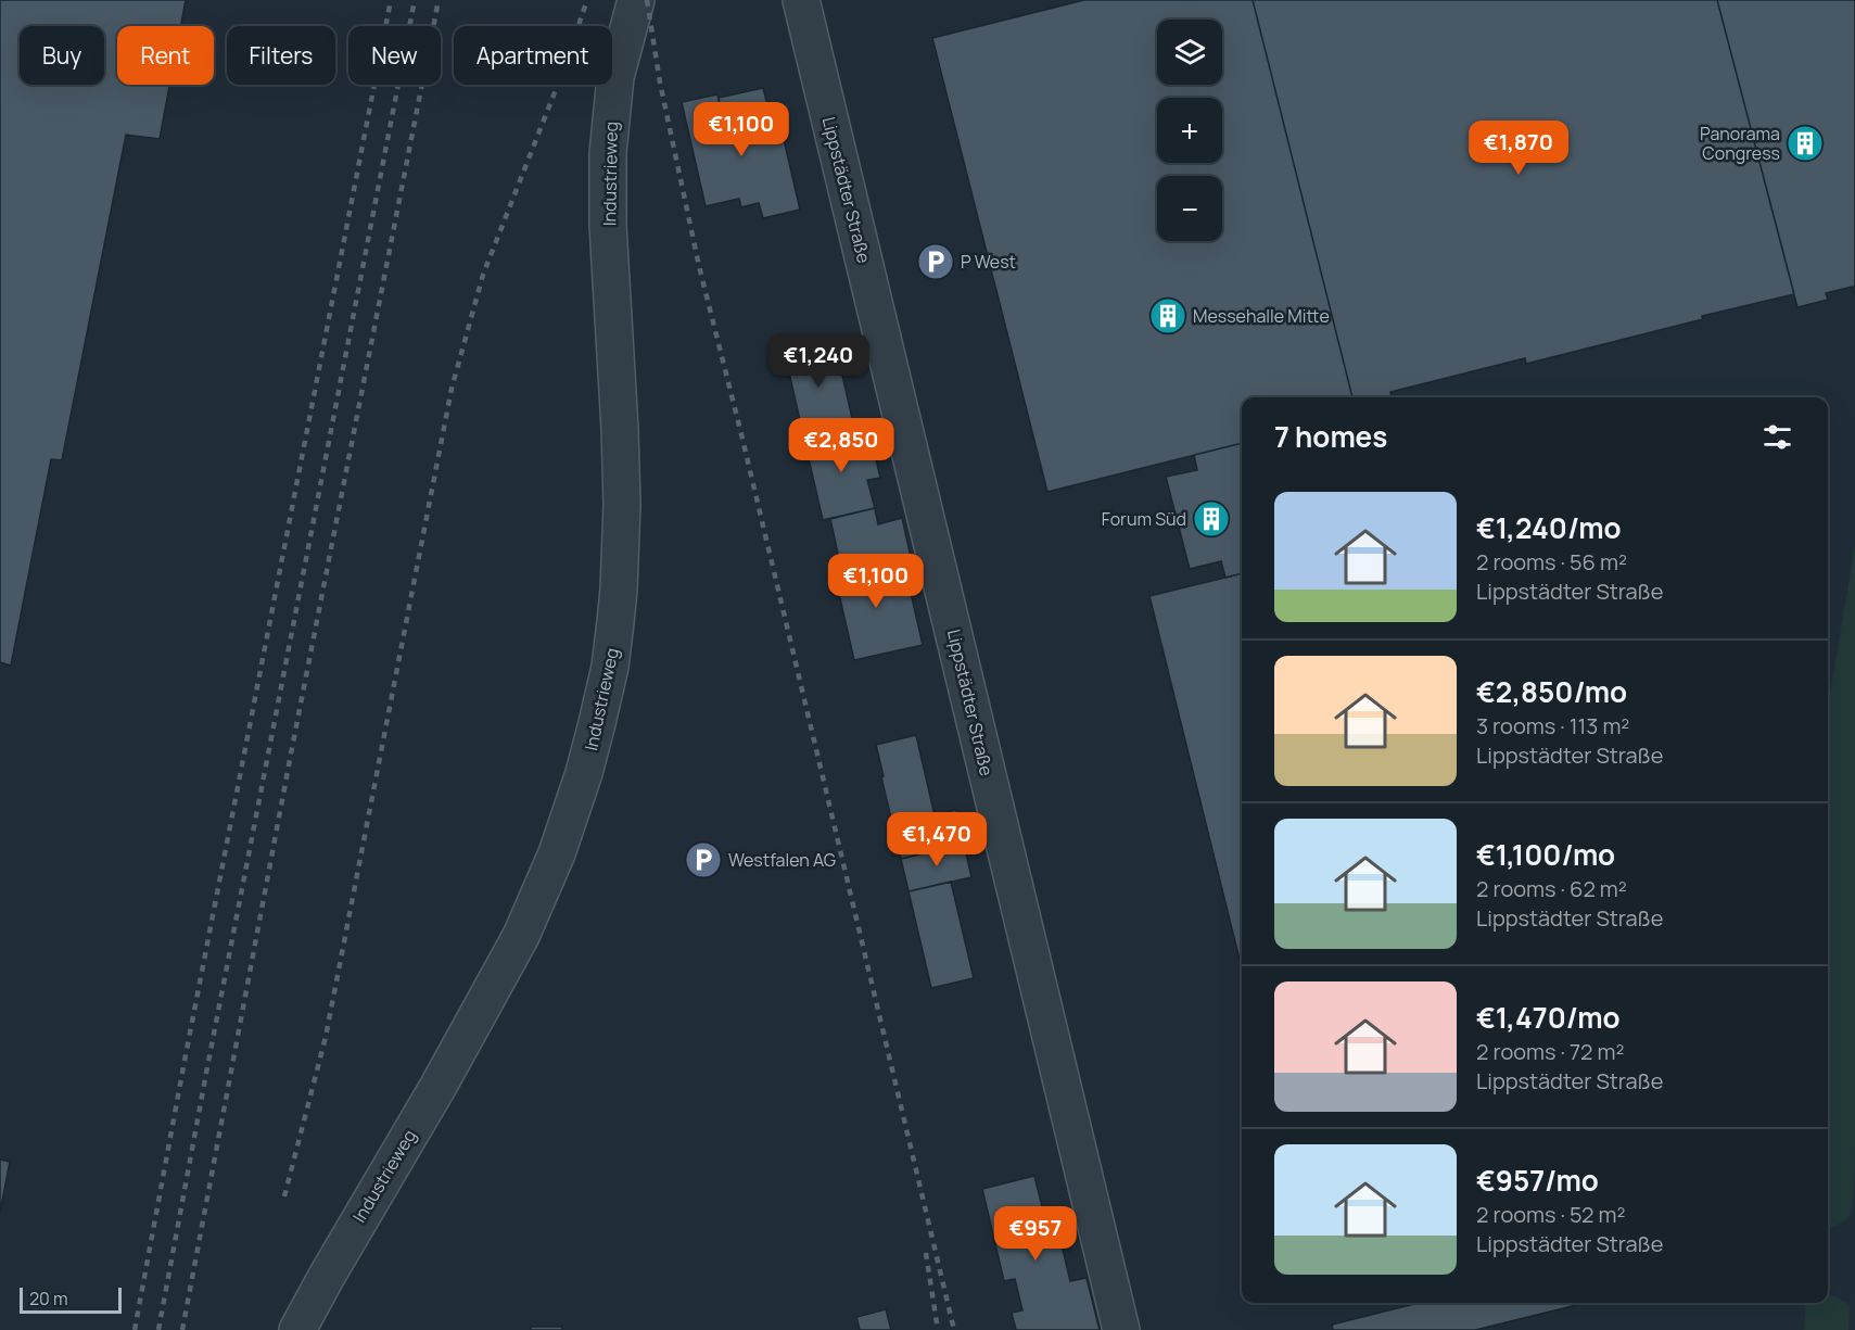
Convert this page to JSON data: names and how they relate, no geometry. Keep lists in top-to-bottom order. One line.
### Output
{"streets":{"street":["Industrieweg","Lippstädter Straße"]},"places":{"building":["Panorama Congress","Messehalle Mitte","Forum Süd"],"parking":["P West","Westfalen AG"]},"scale_bar":"20 m","page":{"map_buttons":["+","−"],"chip":["Buy","Rent","Filters","New","Apartment"],"price":["€1,100","€1,870","€1,240","€2,850","€1,100","€1,470","€957"],"heading":"7 homes","list":[{"name":"€1,240/mo","note":"2 rooms · 56 m² · Lippstädter Straße"},{"name":"€2,850/mo","note":"3 rooms · 113 m² · Lippstädter Straße"},{"name":"€1,100/mo","note":"2 rooms · 62 m² · Lippstädter Straße"},{"name":"€1,470/mo","note":"2 rooms · 72 m² · Lippstädter Straße"},{"name":"€957/mo","note":"2 rooms · 52 m² · Lippstädter Straße"}],"scale":"20 m"}}
